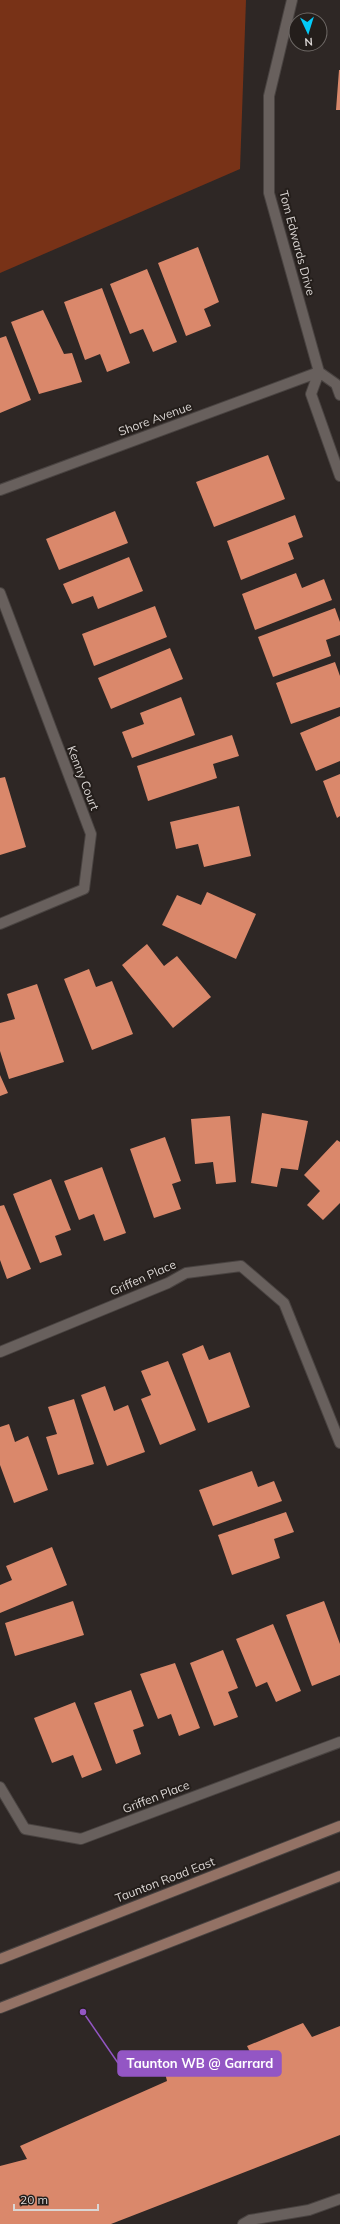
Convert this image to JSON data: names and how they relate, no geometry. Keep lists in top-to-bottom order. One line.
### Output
{"streets":{"main road":["Taunton Road East"],"street":["Tom Edwards Drive","Shore Avenue","Kenny Court","Griffen Place"]},"crossings":[["Tom Edwards Drive","Shore Avenue"]],"places":["Taunton WB @ Garrard"],"scale_bar":"20 m","north":"bottom"}
